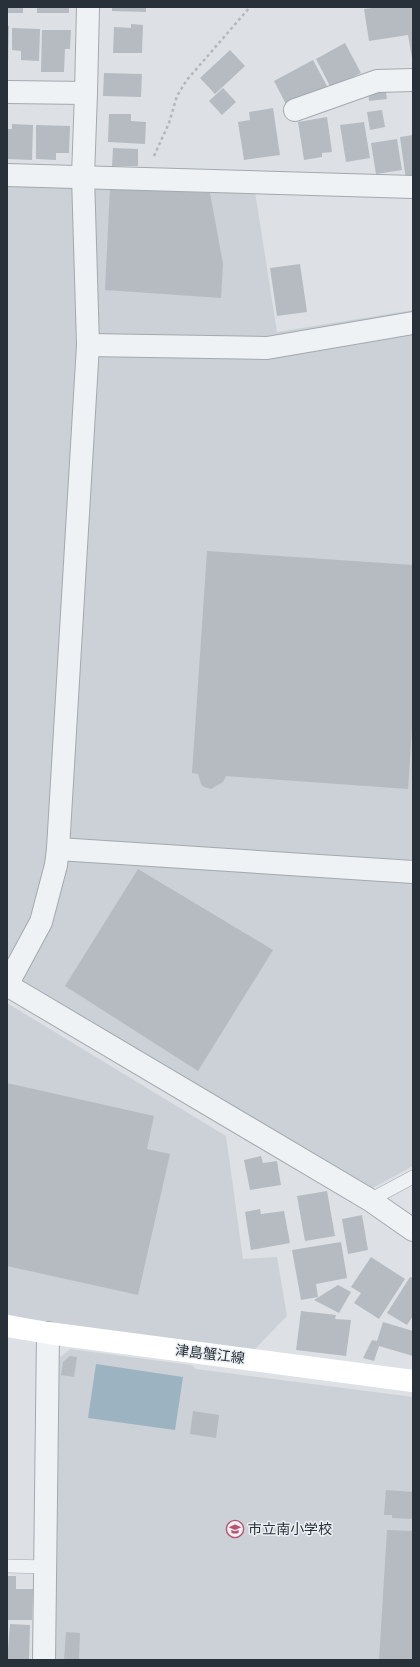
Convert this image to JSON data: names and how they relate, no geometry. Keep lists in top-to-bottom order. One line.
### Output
{"streets":{"main road":["津島蟹江線"]},"places":{"school or university":["市立南小学校"]}}
